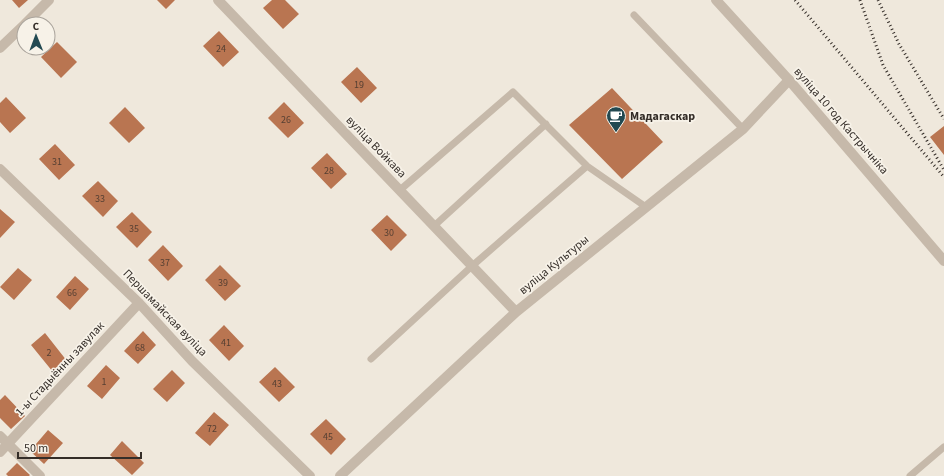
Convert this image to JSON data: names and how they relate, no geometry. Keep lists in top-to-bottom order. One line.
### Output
{"streets":{"street":["вуліца 10 год Кастрычніка","вуліца Войкава","вуліца Культуры","Першамайская вуліца","1-ы Стадыённы завулак"]},"crossings":[["вуліца 10 год Кастрычніка","вуліца Культуры"],["вуліца Войкава","вуліца Культуры"],["Першамайская вуліца","1-ы Стадыённы завулак"]],"places":{"cafe":["Мадагаскар"]},"house_numbers":["24","19","26","31","28","33","35","30","37","39","66","41","68","2","1","43","72","45"],"scale_bar":"50 m","north":"top"}
